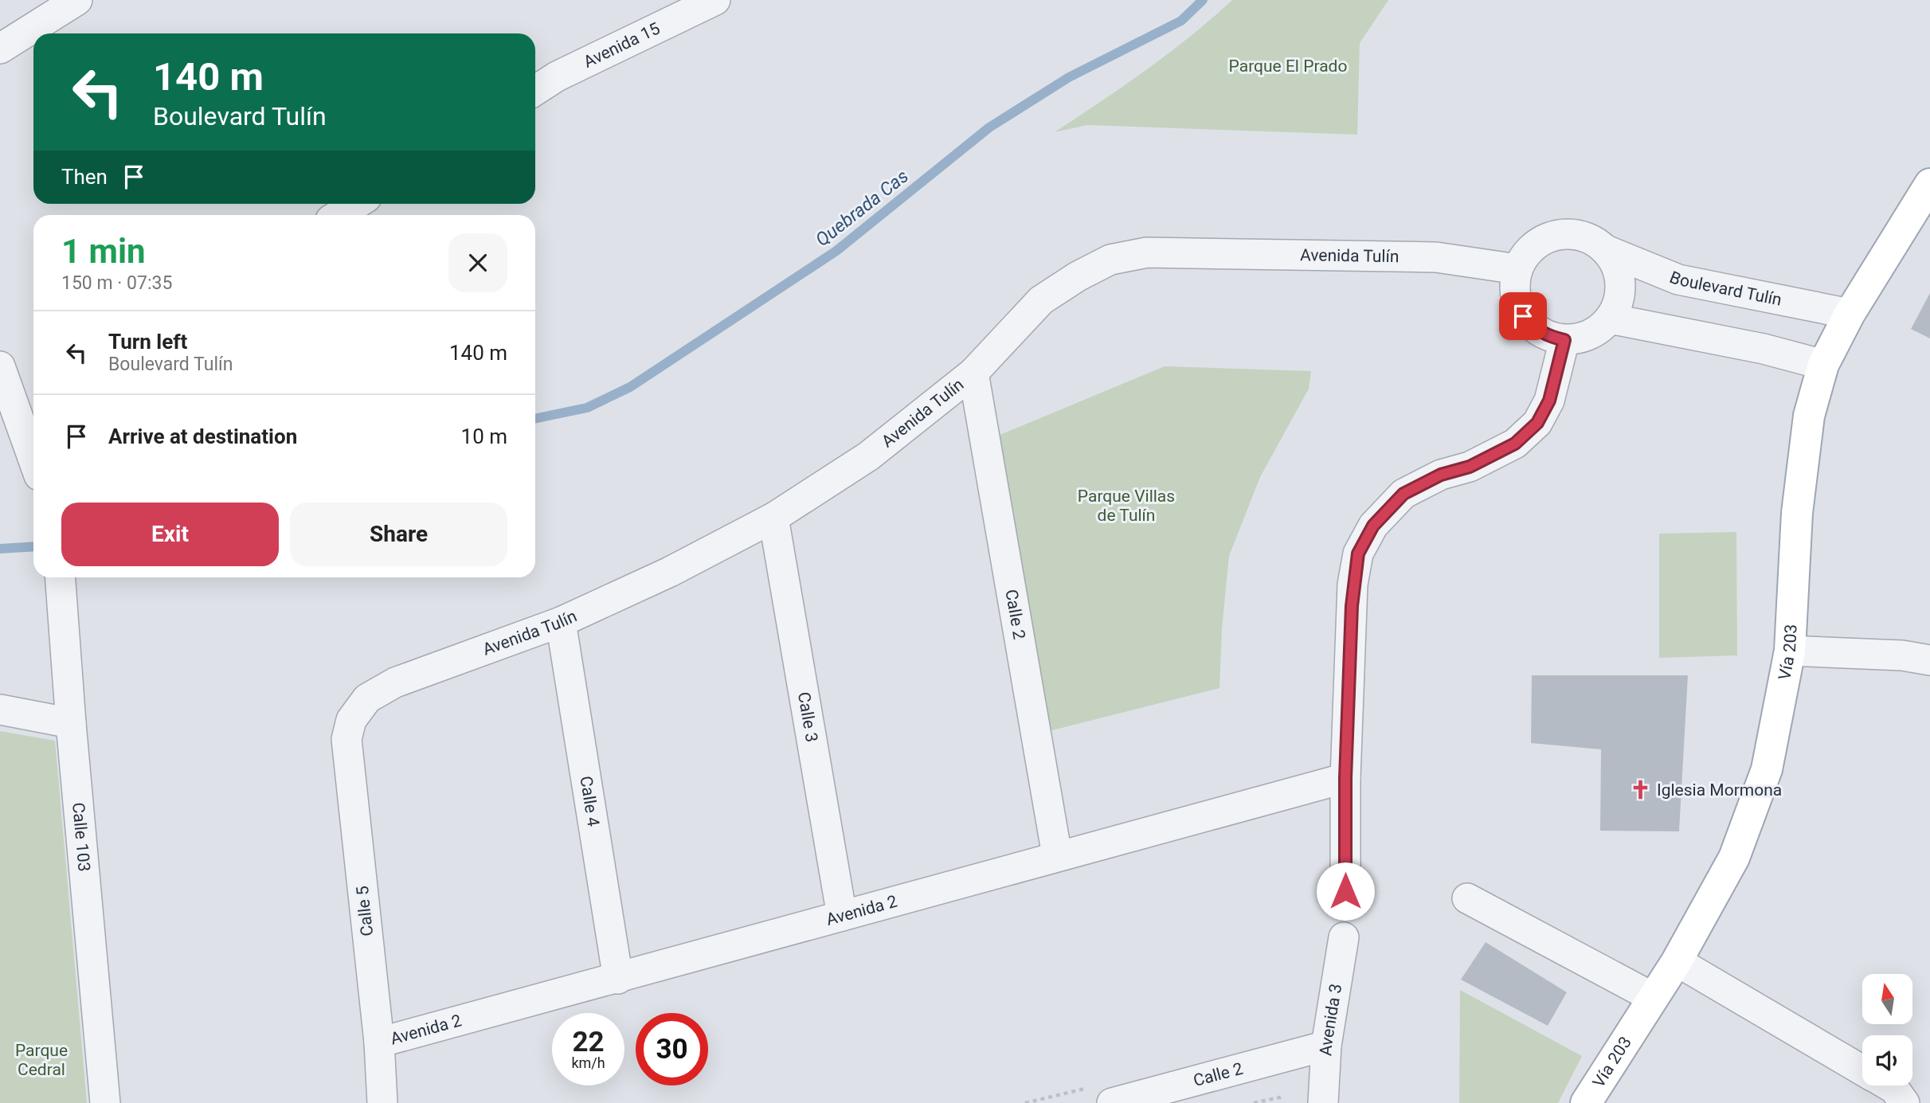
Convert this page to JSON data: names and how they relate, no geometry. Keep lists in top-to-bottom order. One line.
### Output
{"streets":{"main road":["Vía 203"],"street":["Avenida 15","Avenida Tulín","Boulevard Tulín","Calle 2","Calle 3","Calle 4","Calle 103","Avenida 2","Calle 5","Avenida 3"]},"crossings":[["Avenida Tulín","Boulevard Tulín"],["Avenida Tulín","Calle 2"],["Avenida Tulín","Calle 3"],["Avenida Tulín","Calle 4"],["Avenida Tulín","Calle 5"],["Boulevard Tulín","Vía 203"],["Calle 2","Avenida 2"],["Calle 2","Avenida 3"],["Calle 3","Avenida 2"],["Calle 4","Avenida 2"],["Avenida 2","Calle 5"]],"water":["Quebrada Cas"],"parks":["Parque El Prado","Parque Villas de Tulín","Parque Cedral"],"places":{"church":["Iglesia Mormona"]},"north":"top","page":{"turn":["140 m","Boulevard Tulín"],"then":"Then","heading":["1 min","150 m · 07:35"],"list":[{"name":"Turn left","note":"Boulevard Tulín","value":"140 m"},{"name":"Arrive at destination","value":"10 m"}],"buttons":["Exit","Share"],"speed":"22 km/h","limit":"30"}}
